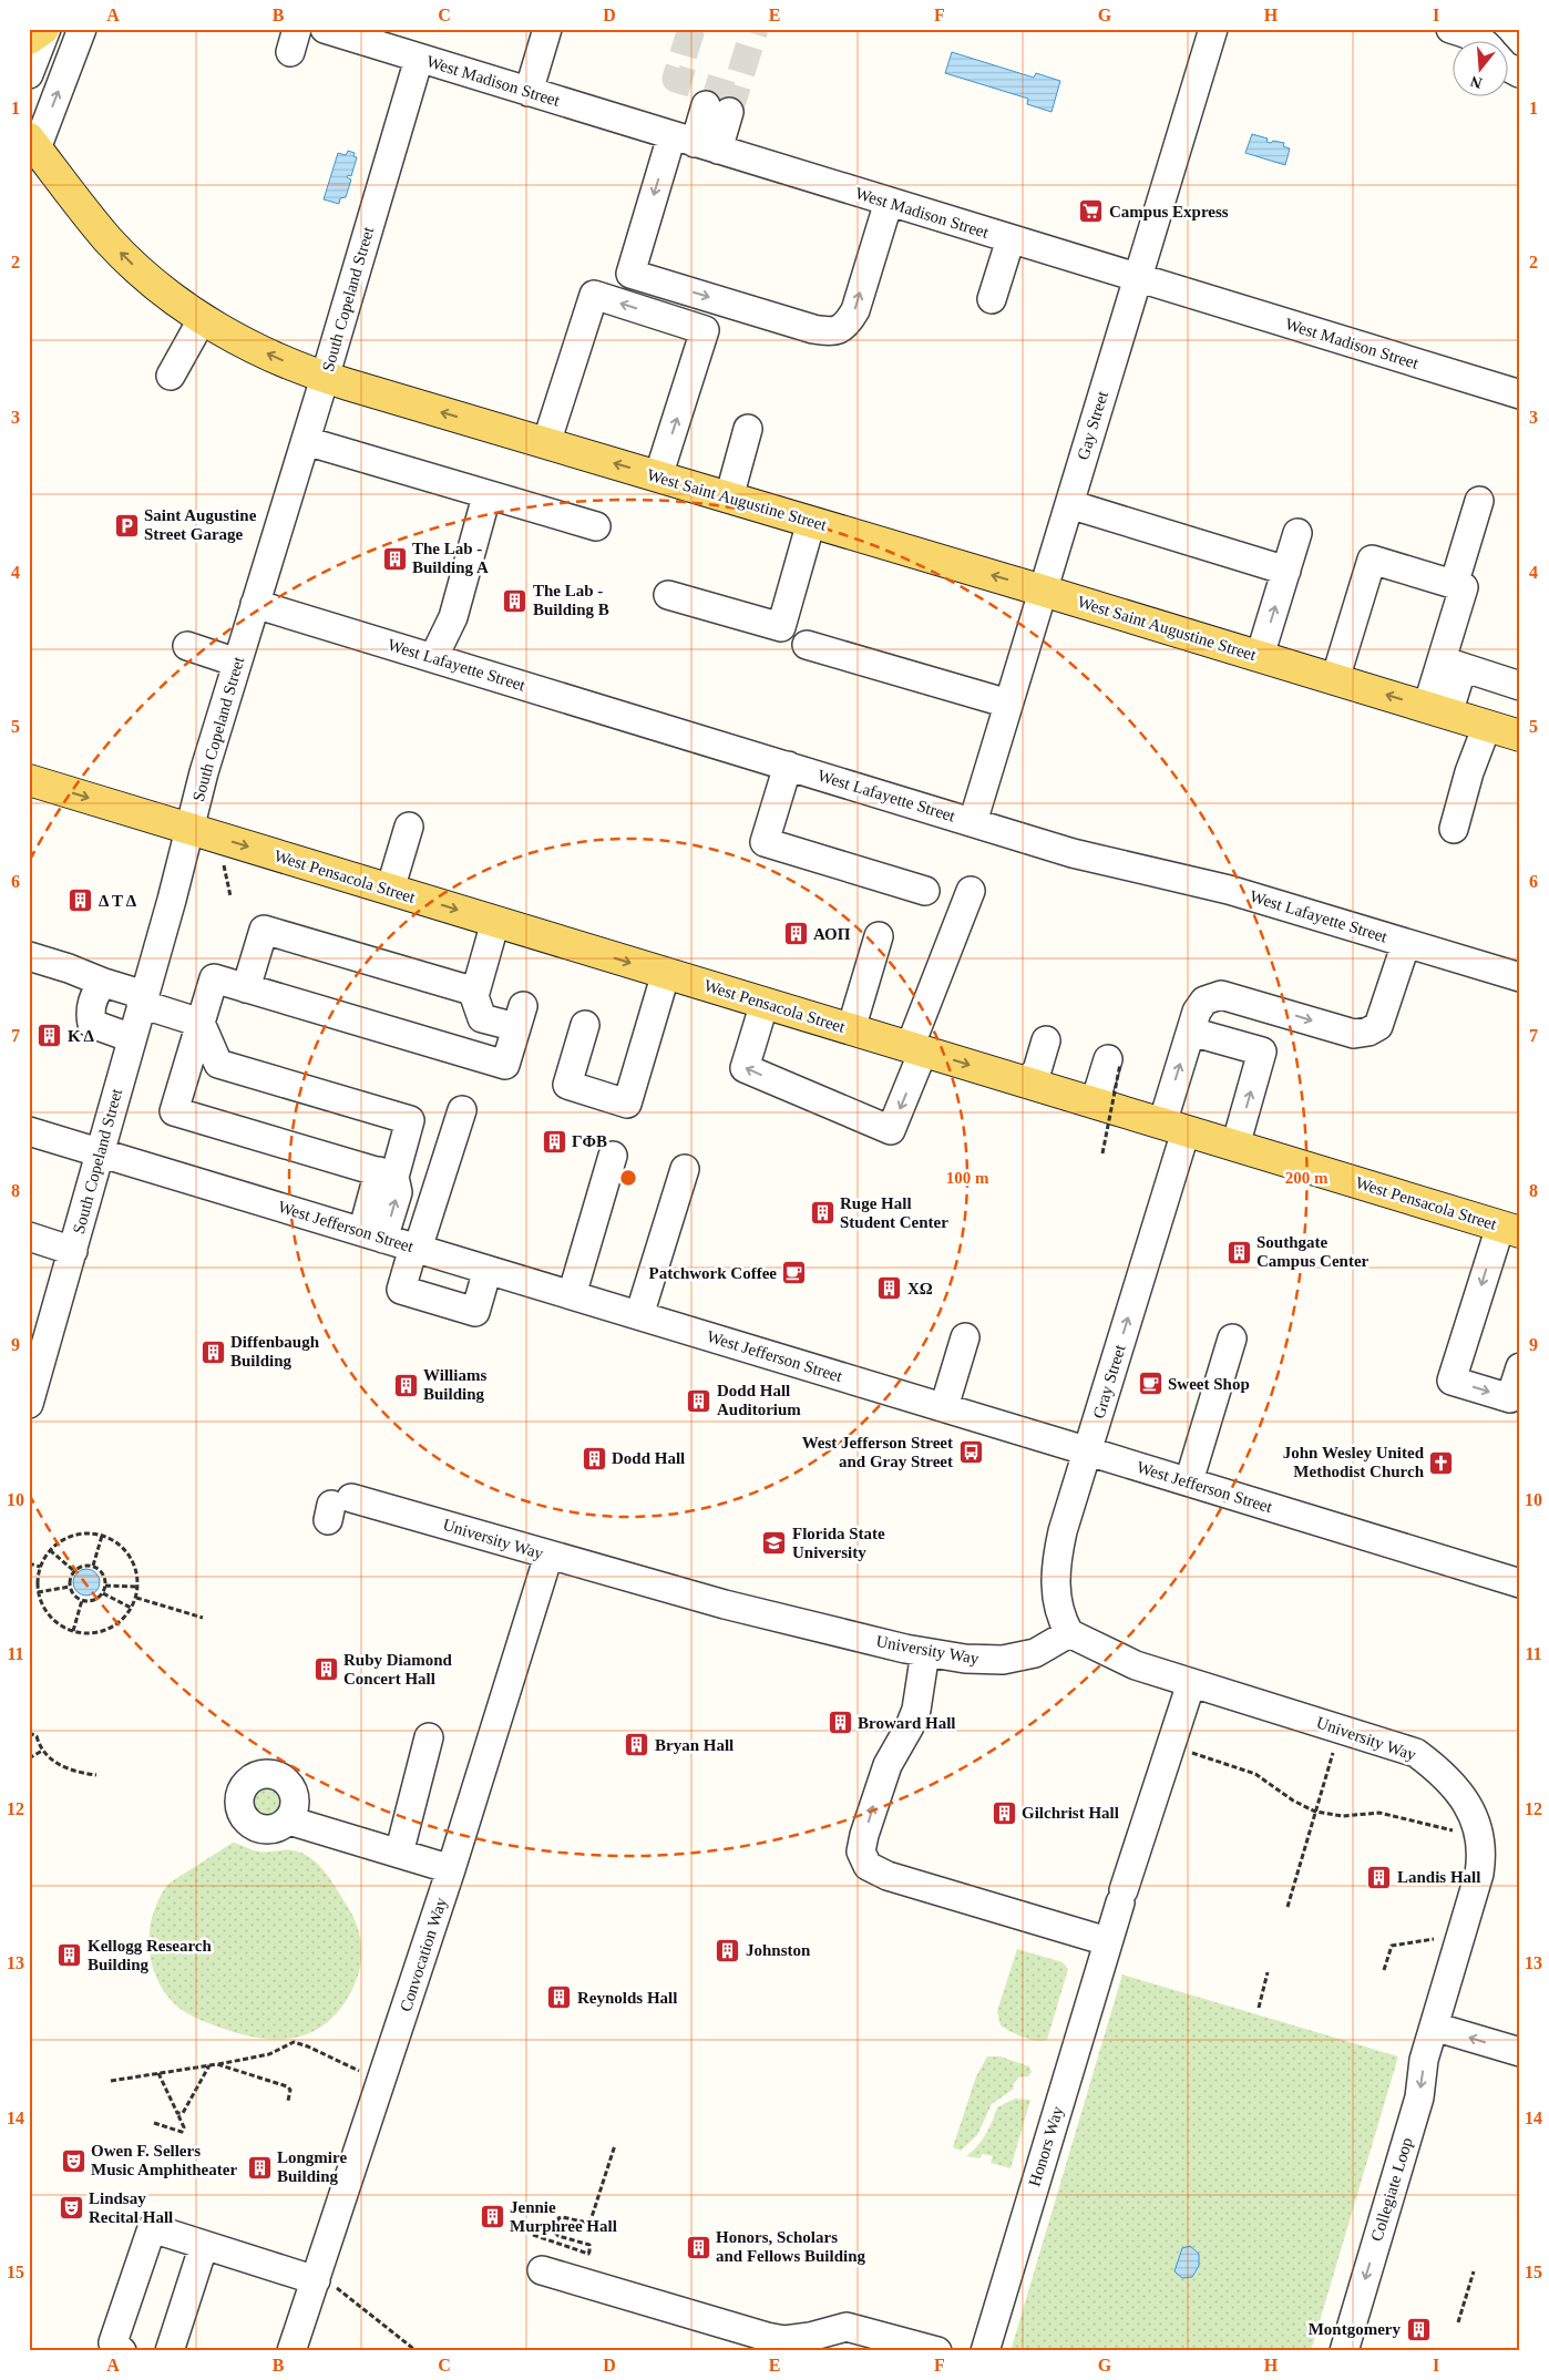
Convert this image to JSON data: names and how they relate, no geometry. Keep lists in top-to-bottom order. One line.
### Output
{"streets":{"main road":["West Saint Augustine Street","West Pensacola Street"],"street":["West Madison Street","South Copeland Street","Gay Street","West Lafayette Street","West Jefferson Street","Gray Street","University Way","Convocation Way","Honors Way","Collegiate Loop"]},"crossings":[["West Madison Street","South Copeland Street"],["West Madison Street","Gay Street"],["South Copeland Street","West Saint Augustine Street"],["South Copeland Street","West Lafayette Street"],["South Copeland Street","West Pensacola Street"],["South Copeland Street","West Jefferson Street"],["Gay Street","West Saint Augustine Street"],["Gay Street","West Lafayette Street"],["West Lafayette Street","Gray Street"],["West Pensacola Street","Gray Street"],["West Jefferson Street","Gray Street"],["Gray Street","University Way"],["University Way","Convocation Way"],["University Way","Honors Way"],["University Way","Collegiate Loop"]],"one_way":["West Saint Augustine Street","West Pensacola Street","Collegiate Loop"],"places":{"supermarket":["Campus Express"],"parking":["Saint Augustine Street Garage"],"building":["The Lab - Building A","The Lab - Building B","Δ Τ Δ","ΑΟΠ","Κ Δ","ΓΦΒ","Ruge Hall Student Center","Southgate Campus Center","ΧΩ","Diffenbaugh Building","Williams Building","Dodd Hall Auditorium","Dodd Hall","Ruby Diamond Concert Hall","Broward Hall","Bryan Hall","Gilchrist Hall","Landis Hall","Johnston","Kellogg Research Building","Reynolds Hall","Longmire Building","Jennie Murphree Hall","Honors, Scholars and Fellows Building","Montgomery"],"cafe":["Patchwork Coffee","Sweet Shop"],"bus stop":["West Jefferson Street and Gray Street"],"church":["John Wesley United Methodist Church"],"school or university":["Florida State University"],"theatre":["Owen F. Sellers Music Amphitheater","Lindsay Recital Hall"]},"north":"bottom","grid":{"columns":["A","B","C","D","E","F","G","H","I"],"rows":["1","2","3","4","5","6","7","8","9","10","11","12","13","14","15"]},"rings":["100 m","200 m"]}
